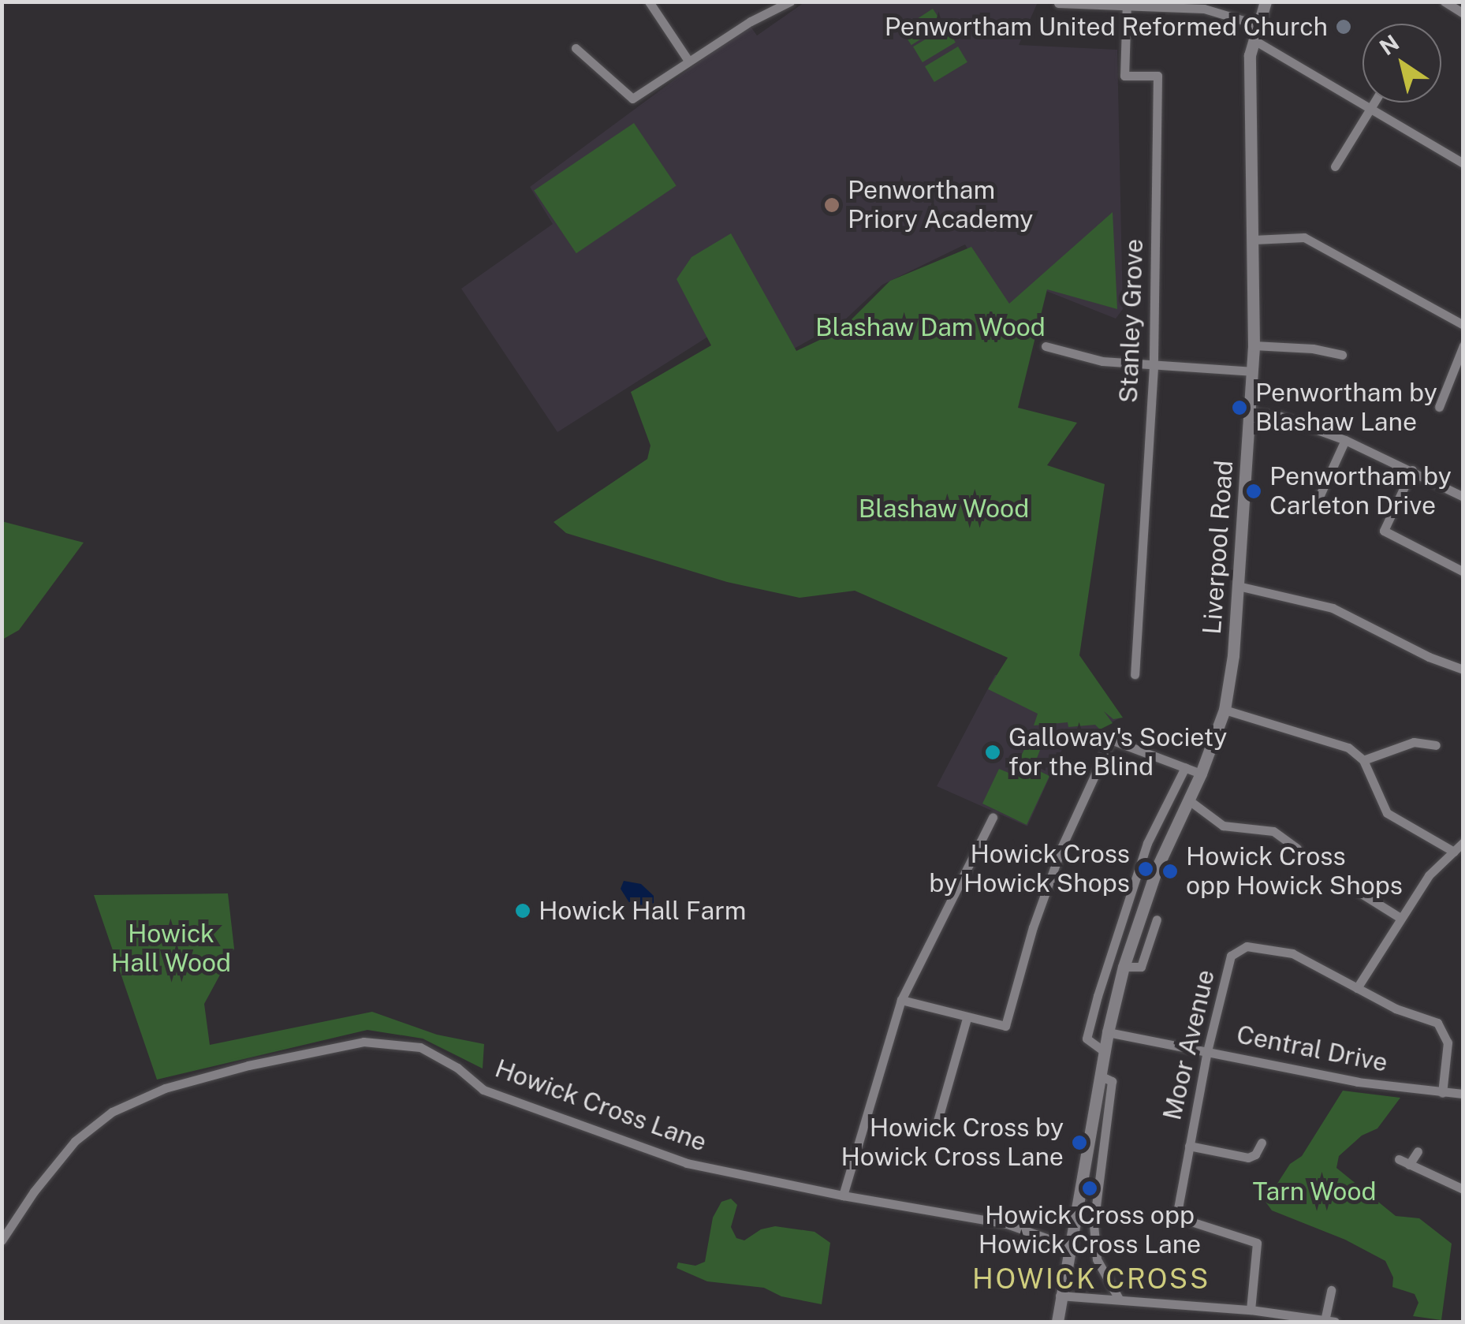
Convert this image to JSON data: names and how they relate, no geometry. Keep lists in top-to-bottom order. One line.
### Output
{"streets":{"street":["Stanley Grove","Liverpool Road","Moor Avenue","Central Drive","Howick Cross Lane"]},"crossings":[["Liverpool Road","Central Drive"],["Liverpool Road","Howick Cross Lane"],["Moor Avenue","Central Drive"]],"districts":["HOWICK CROSS"],"parks":["Blashaw Dam Wood","Blashaw Wood","Howick Hall Wood","Tarn Wood"],"places":["Penwortham United Reformed Church","Penwortham Priory Academy","Penwortham by Blashaw Lane","Penwortham by Carleton Drive","Galloway's Society for the Blind","Howick Cross by Howick Shops","Howick Cross opp Howick Shops","Howick Hall Farm","Howick Cross by Howick Cross Lane","Howick Cross opp Howick Cross Lane"],"north":"top left"}
